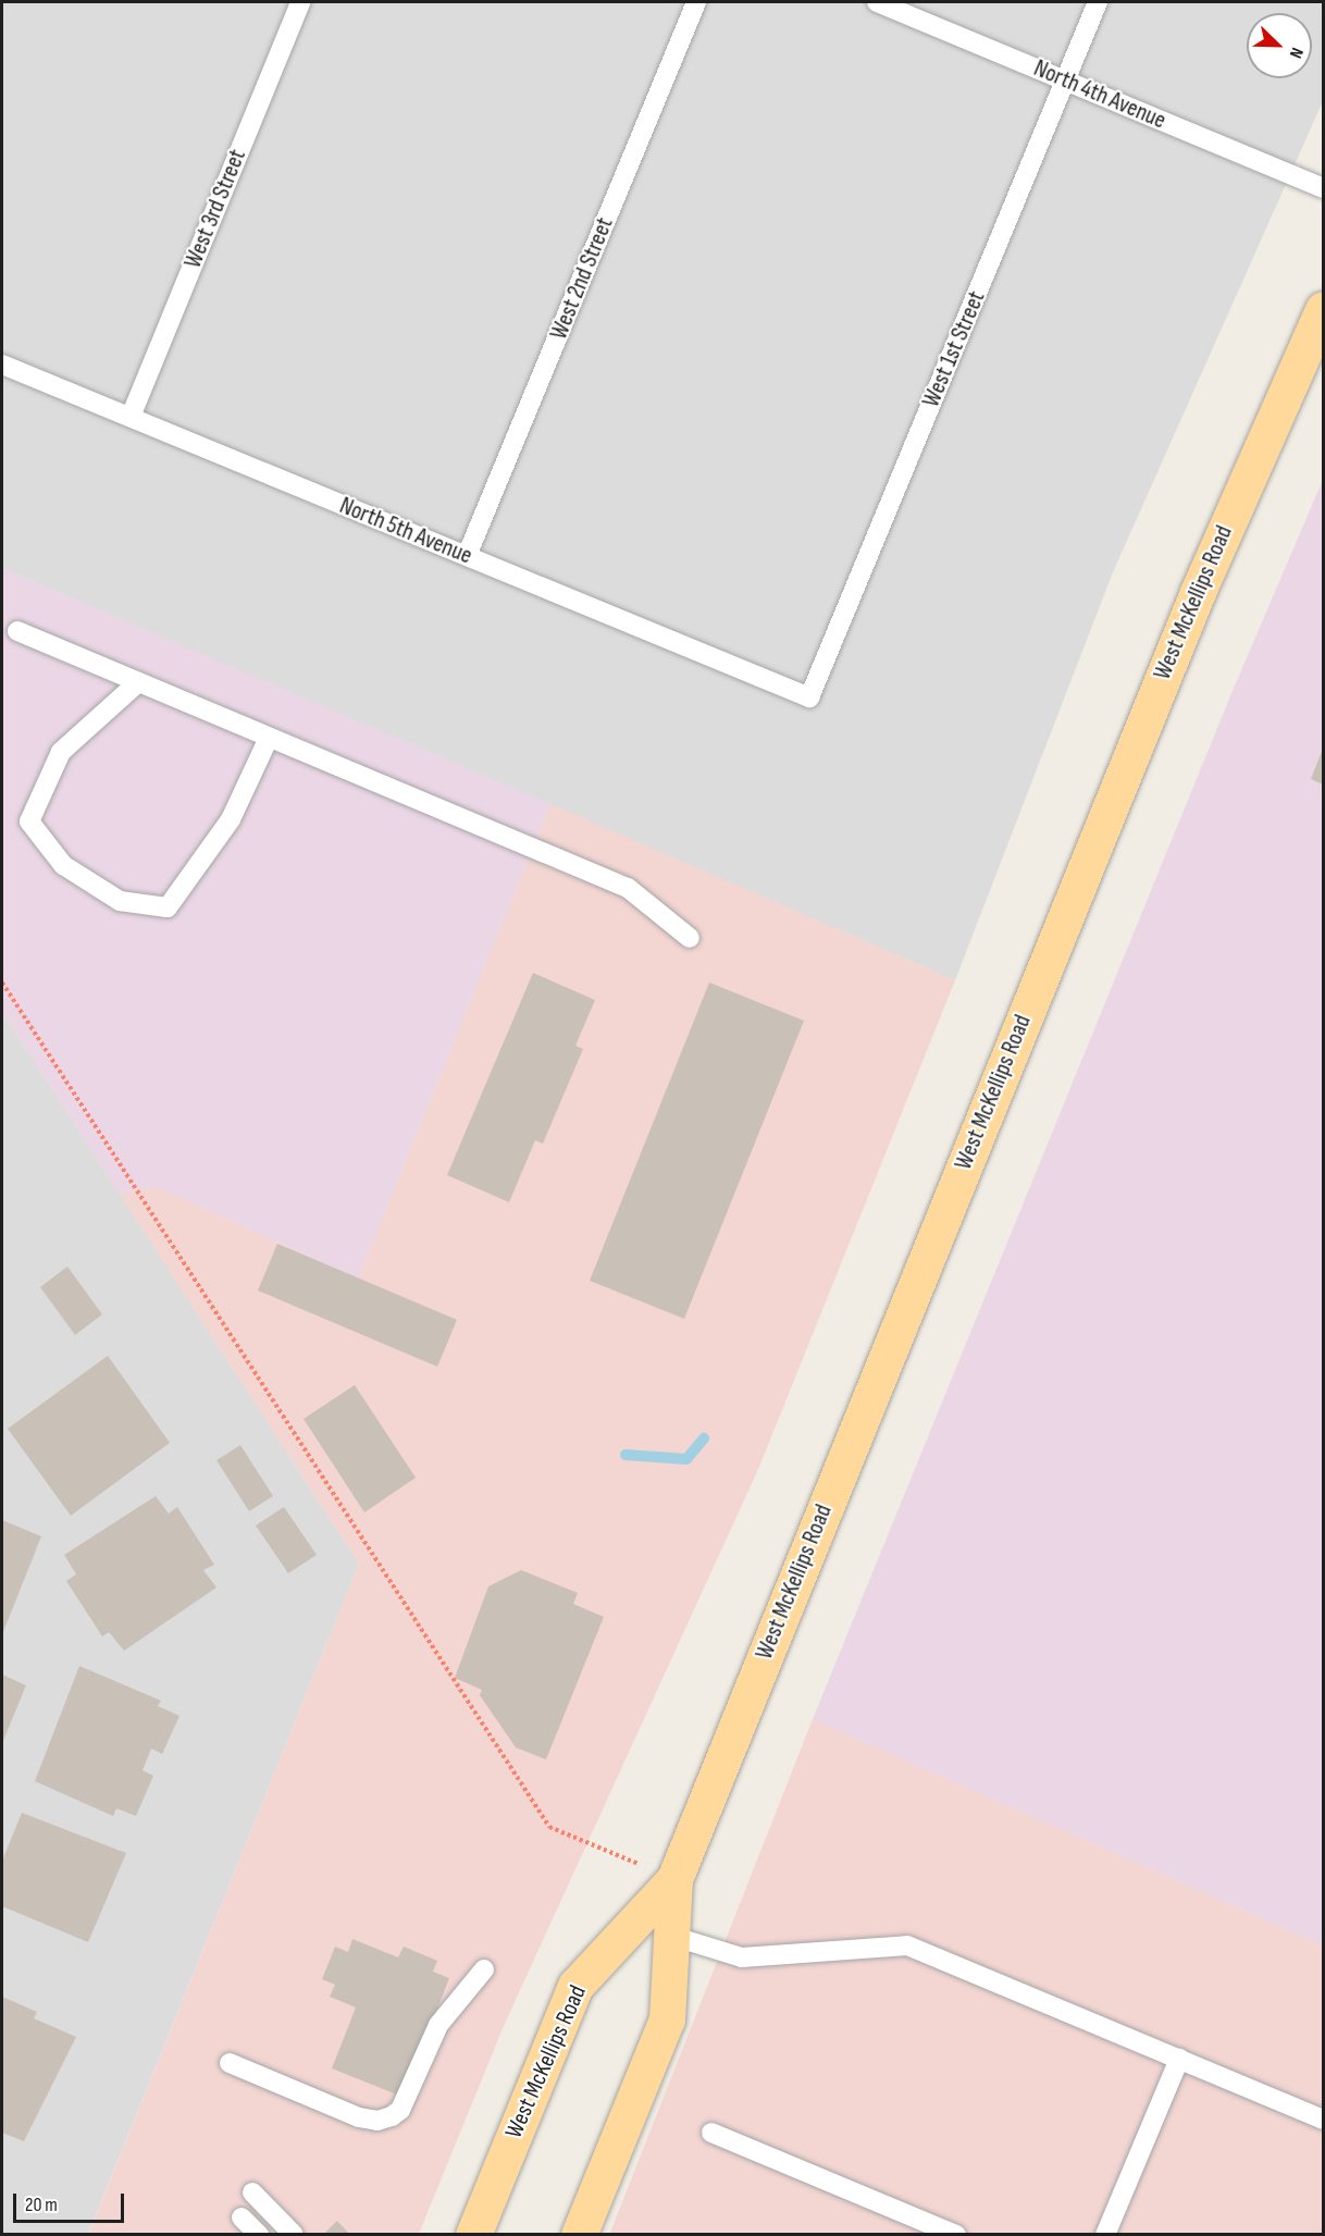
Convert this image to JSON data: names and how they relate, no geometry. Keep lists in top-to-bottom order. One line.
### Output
{"streets":{"main road":["West McKellips Road"],"lane":["North 4th Avenue","West 3rd Street","West 2nd Street","West 1st Street","North 5th Avenue"]},"crossings":[["North 4th Avenue","West 1st Street"],["West 3rd Street","North 5th Avenue"],["West 2nd Street","North 5th Avenue"],["West 1st Street","North 5th Avenue"]],"scale_bar":"20 m","north":"bottom right"}
